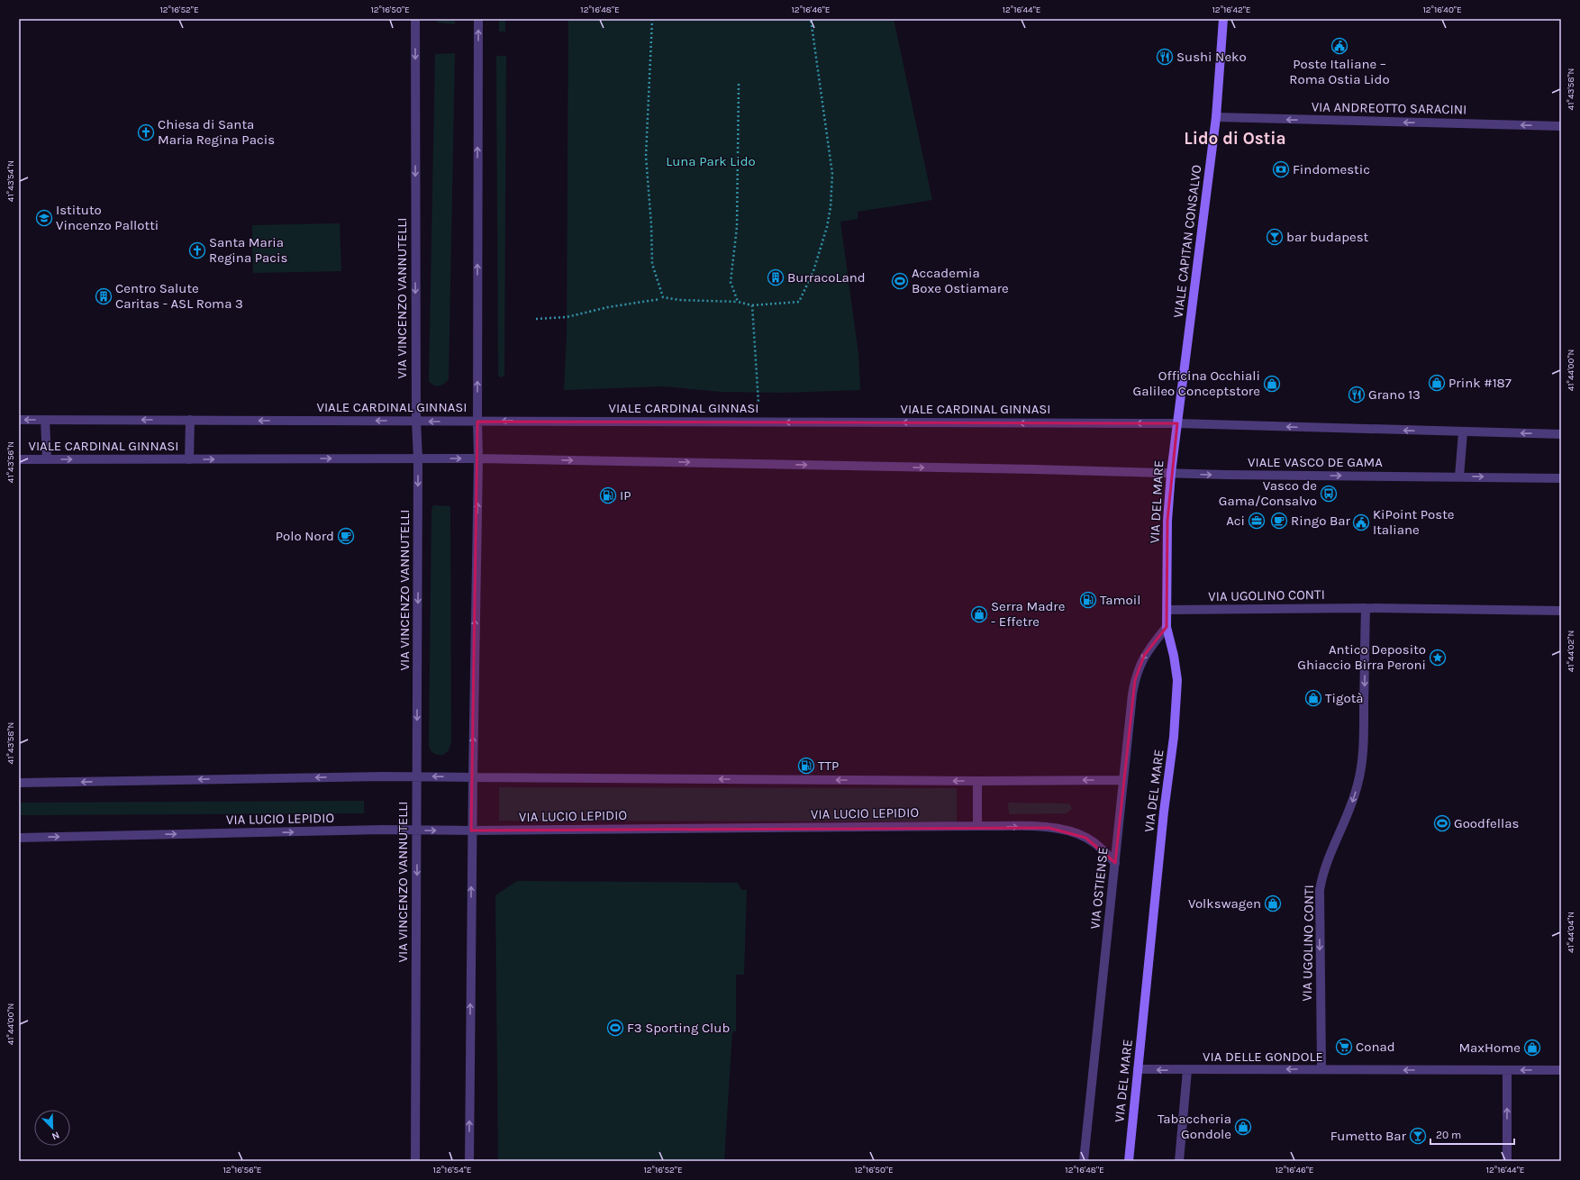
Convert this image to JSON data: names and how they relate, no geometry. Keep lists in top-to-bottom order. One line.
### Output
{"streets":{"main road":["VIALE CAPITAN CONSALVO","VIA DEL MARE"],"street":["VIA ANDREOTTO SARACINI","VIA VINCENZO VANNUTELLI","VIALE CARDINAL GINNASI","VIALE VASCO DE GAMA","VIA UGOLINO CONTI","VIA LUCIO LEPIDIO","VIA OSTIENSE","VIA DELLE GONDOLE"]},"crossings":[["VIA ANDREOTTO SARACINI","VIALE CAPITAN CONSALVO"],["VIALE CAPITAN CONSALVO","VIALE CARDINAL GINNASI"],["VIALE CAPITAN CONSALVO","VIA DEL MARE"],["VIA VINCENZO VANNUTELLI","VIALE CARDINAL GINNASI"],["VIA VINCENZO VANNUTELLI","VIA LUCIO LEPIDIO"],["VIALE CARDINAL GINNASI","VIALE VASCO DE GAMA"],["VIALE CARDINAL GINNASI","VIA DEL MARE"],["VIALE VASCO DE GAMA","VIA DEL MARE"],["VIA DEL MARE","VIA UGOLINO CONTI"],["VIA DEL MARE","VIA OSTIENSE"],["VIA DEL MARE","VIA DELLE GONDOLE"],["VIA UGOLINO CONTI","VIA DELLE GONDOLE"],["VIA LUCIO LEPIDIO","VIA OSTIENSE"]],"one_way":["VIA ANDREOTTO SARACINI","VIA UGOLINO CONTI","VIA DELLE GONDOLE"],"districts":["Lido di Ostia"],"parks":["Luna Park Lido"],"places":{"public building":["Poste Italiane – Roma Ostia Lido","KiPoint Poste Italiane"],"restaurant":["Sushi Neko","Grano 13"],"church":["Chiesa di Santa Maria Regina Pacis","Santa Maria Regina Pacis"],"bank":["Findomestic"],"school or university":["Istituto Vincenzo Pallotti"],"bar":["bar budapest","Fumetto Bar"],"building":["BurracoLand","Centro Salute Caritas - ASL Roma 3"],"sports":["Accademia Boxe Ostiamare","Goodfellas","F3 Sporting Club"],"shop":["Prink #187","Officina Occhiali Galileo Conceptstore","Serra Madre - Effetre","Tigotà","Volkswagen","MaxHome","Tabaccheria Gondole"],"bus stop":["Vasco de Gama/Consalvo"],"fuel station":["IP","Tamoil","TTP"],"office":["Aci"],"cafe":["Ringo Bar","Polo Nord"],"place":["Antico Deposito Ghiaccio Birra Peroni"],"supermarket":["Conad"]},"scale_bar":"20 m","north":"bottom right","coordinates":["12°16'52\"E","12°16'50\"E","12°16'48\"E","12°16'46\"E","12°16'44\"E","12°16'42\"E","12°16'40\"E","41°43'58\"N","41°43'54\"N","41°44'00\"N","41°43'56\"N","41°44'02\"N","41°44'04\"N","12°16'56\"E","12°16'54\"E"]}
